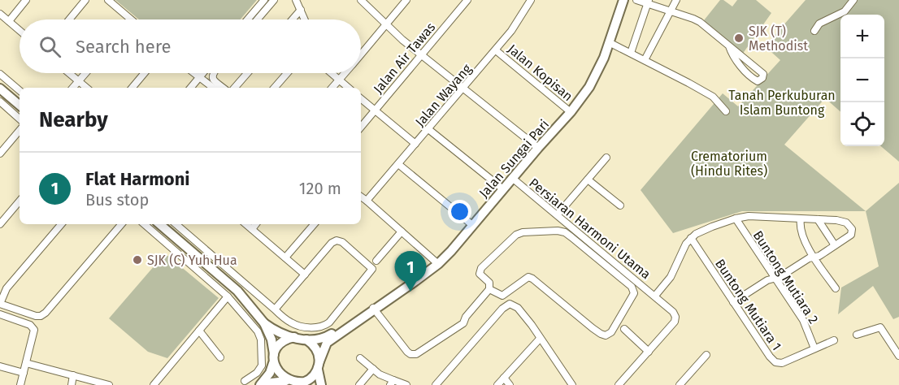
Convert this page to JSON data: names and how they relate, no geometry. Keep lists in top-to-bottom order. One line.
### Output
{"streets":{"main road":["Jalan Sungai Pari"],"street":["Jalan Air Tawas","Jalan Kopisan","Jalan Wayang","Persiaran Harmoni Utama","Buntong Mutiara 2","Buntong Mutiara 1"]},"crossings":[["Jalan Kopisan","Jalan Wayang"],["Jalan Kopisan","Jalan Sungai Pari"],["Jalan Sungai Pari","Persiaran Harmoni Utama"],["Buntong Mutiara 2","Buntong Mutiara 1"]],"parks":["Tanah Perkuburan Islam Buntong","Crematorium (Hindu Rites)"],"places":["SJK (T) Methodist","SJK (C) Yuh Hua"],"page":{"map_buttons":["+","−"],"search":"Search here","heading":"Nearby","list":[{"mark":"1","name":"Flat Harmoni","note":"Bus stop","value":"120 m"}],"pins":"1"}}
